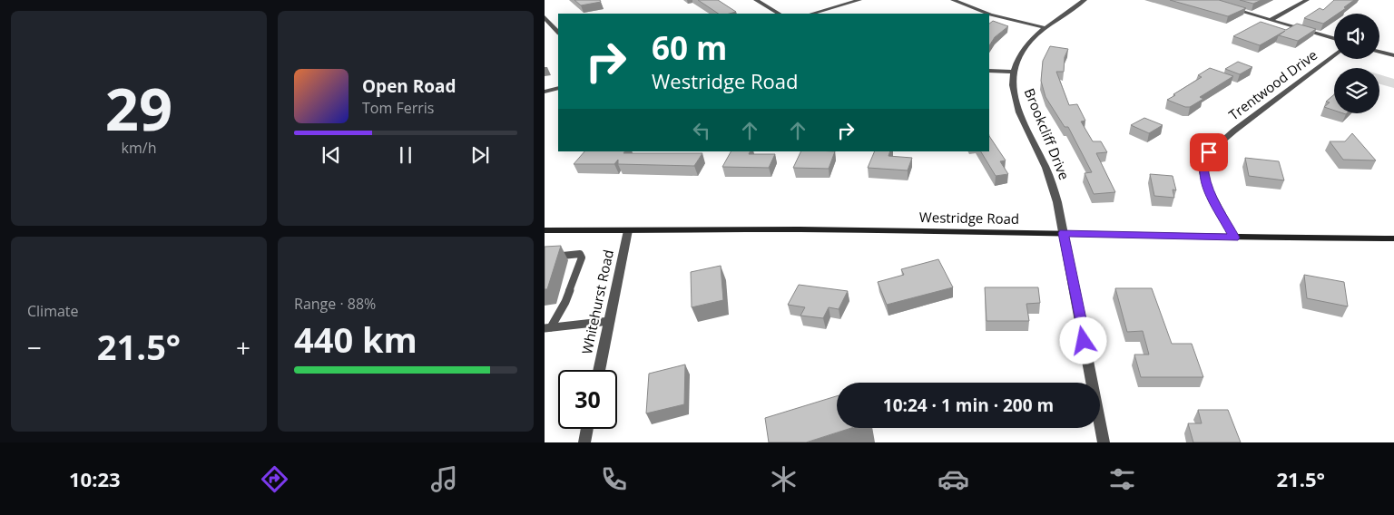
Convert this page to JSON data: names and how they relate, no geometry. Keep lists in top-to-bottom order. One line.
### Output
{"streets":{"main road":["Westridge Road"],"street":["Trentwood Drive","Brookcliff Drive","Whitehurst Road"]},"crossings":[["Trentwood Drive","Westridge Road"],["Brookcliff Drive","Westridge Road"],["Westridge Road","Whitehurst Road"]],"page":{"tile":[["29","km/h"],"Climate",["Range · 88%","440 km"]],"turn":["60 m","Westridge Road"],"song":["Open Road","Tom Ferris"],"heat":["−","21.5°","+"],"limit":"30","trip":"10:24 · 1 min · 200 m","tabs":["10:23","21.5°"]}}
